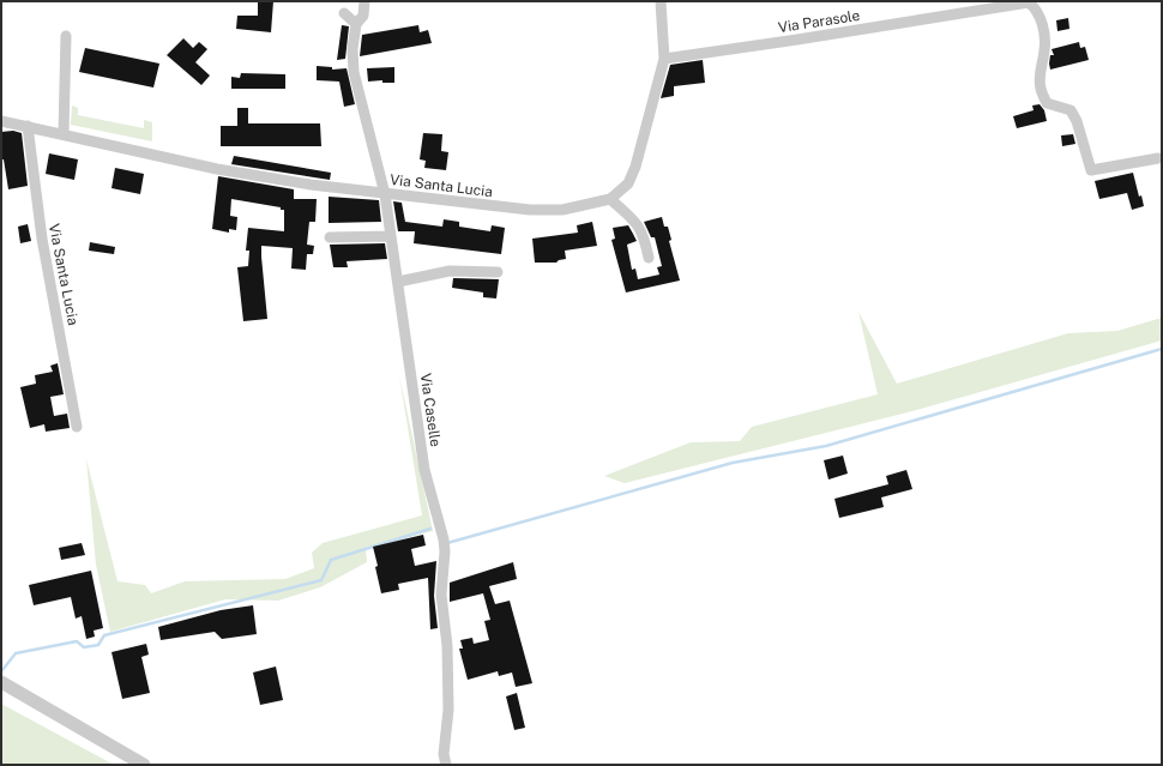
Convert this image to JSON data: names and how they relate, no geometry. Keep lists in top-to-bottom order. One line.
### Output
{"streets":{"street":["Via Parasole","Via Santa Lucia","Via Caselle"]},"crossings":[["Via Parasole","Via Santa Lucia"],["Via Santa Lucia","Via Caselle"]]}
